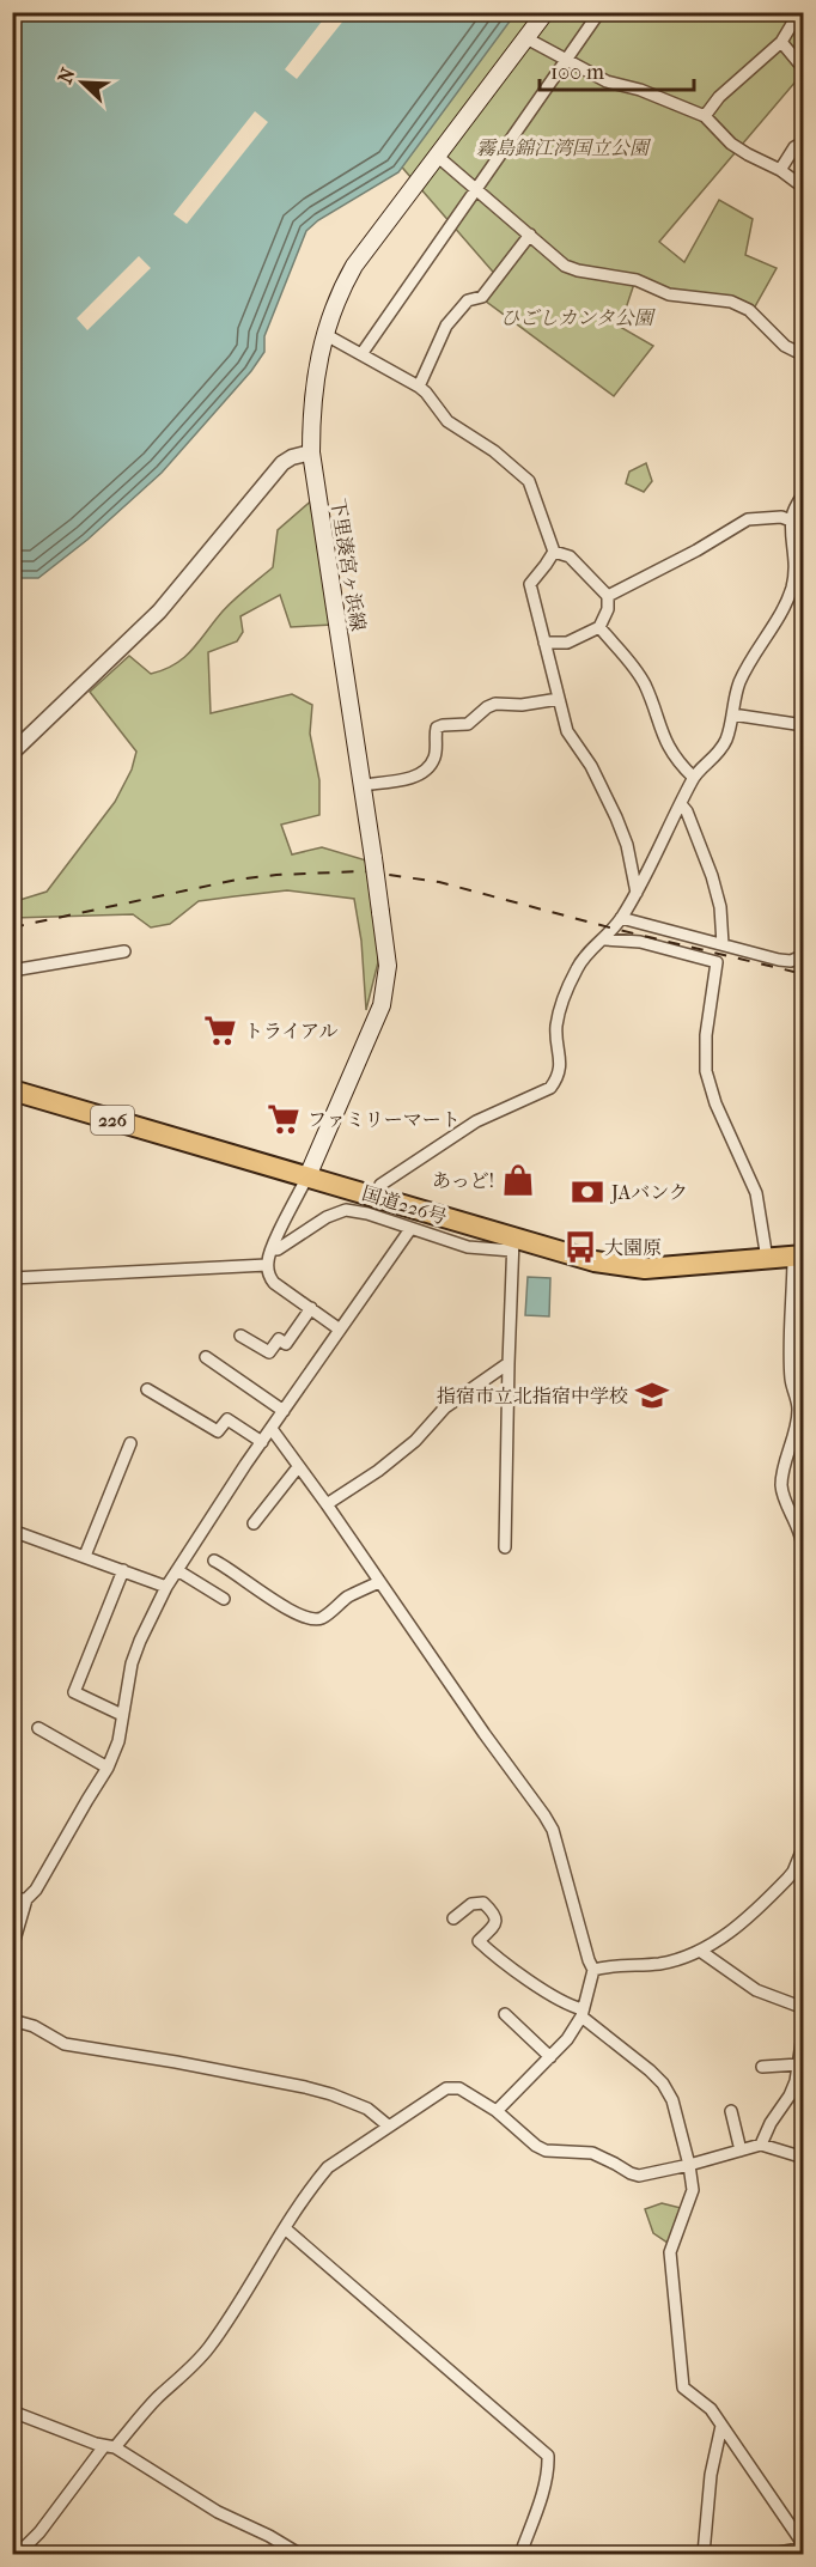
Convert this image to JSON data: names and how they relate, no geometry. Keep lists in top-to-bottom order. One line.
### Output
{"streets":{"highway":["226","国道226号"],"main road":["下里湊宮ヶ浜線"]},"crossings":[["下里湊宮ヶ浜線","国道226号"]],"parks":["霧島錦江湾国立公園","ひごしカンタ公園"],"places":{"supermarket":["トライアル","ファミリーマート"],"shop":["あっど!"],"bank":["JAバンク"],"bus stop":["大園原"],"school or university":["指宿市立北指宿中学校"]},"scale_bar":"100 m","north":"top left"}
